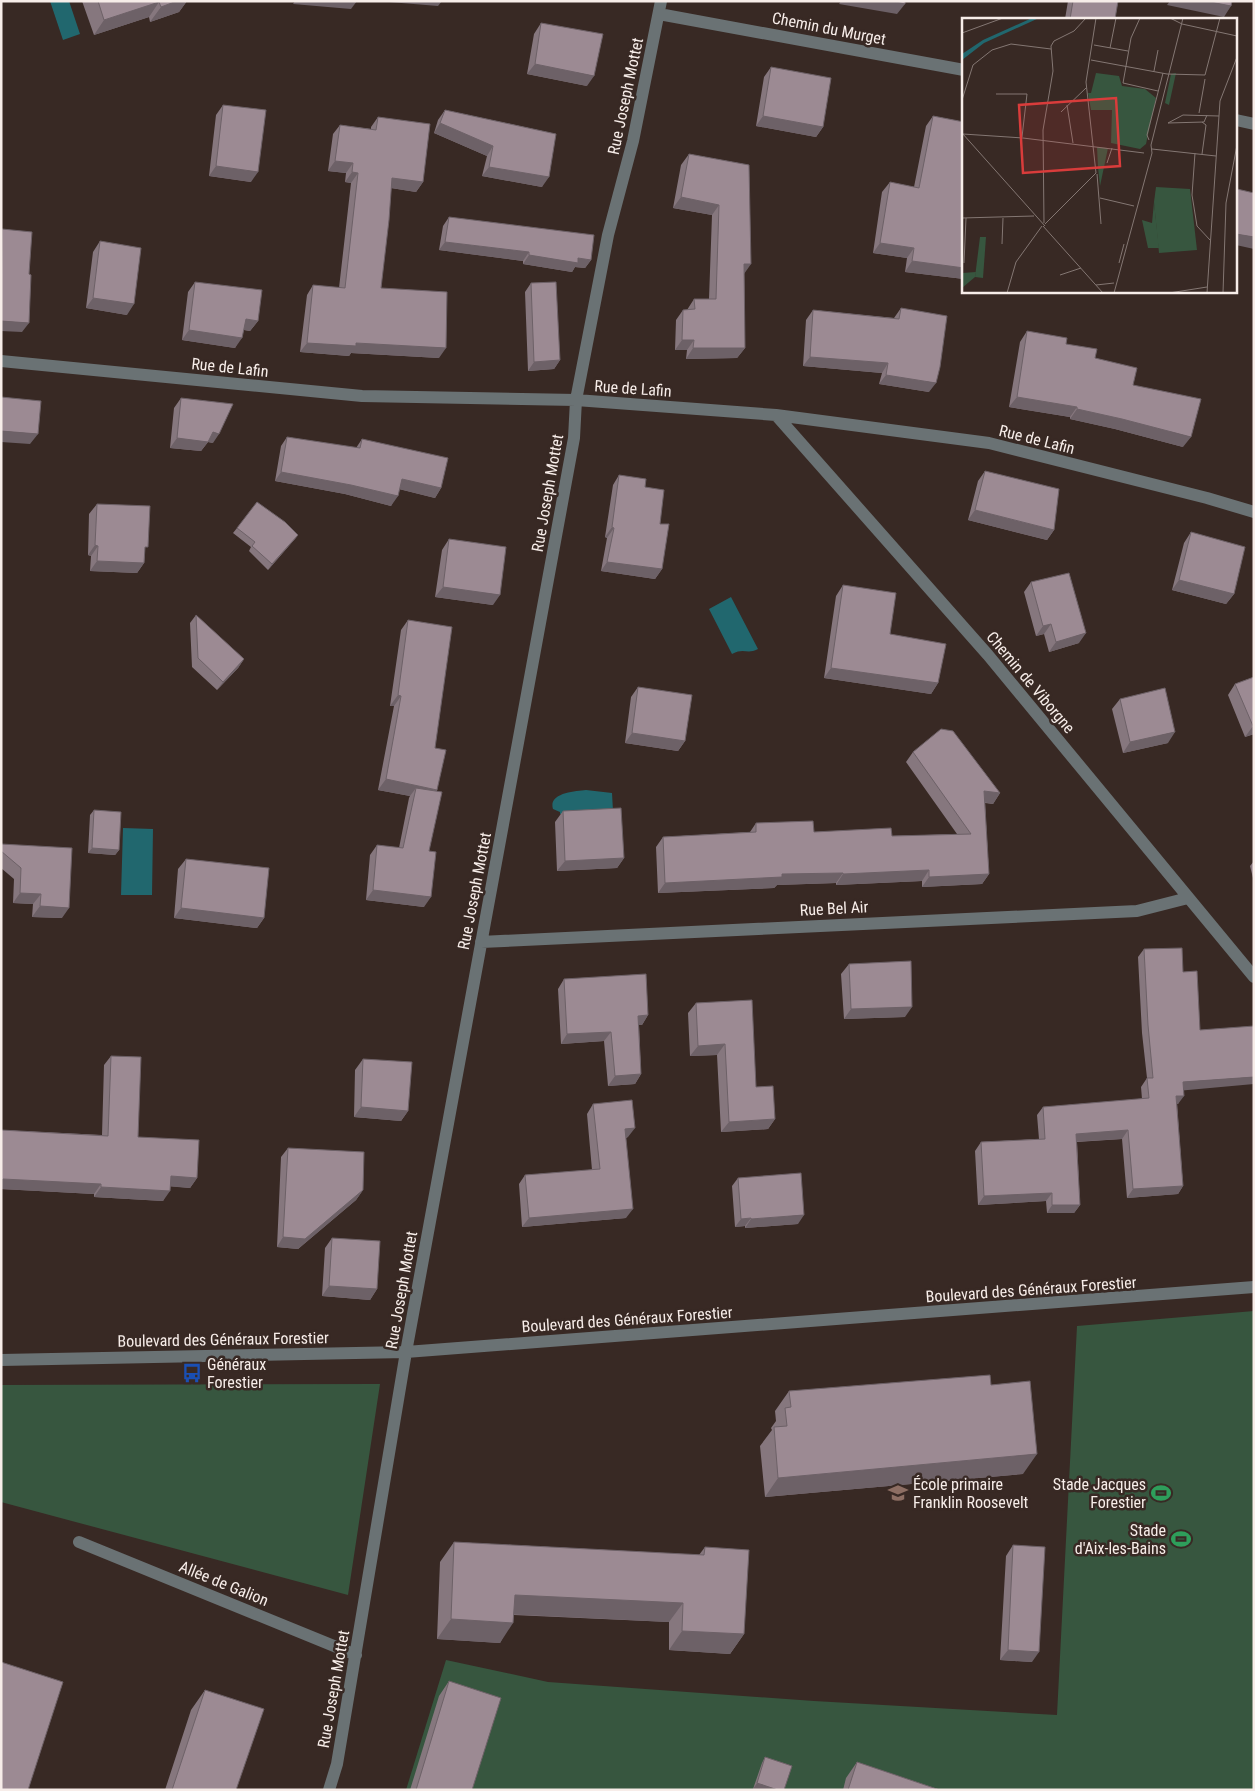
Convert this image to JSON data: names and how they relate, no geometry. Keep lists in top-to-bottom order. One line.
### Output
{"streets":{"street":["Chemin du Murget","Rue Joseph Mottet","Rue de Lafin","Chemin de Viborgne","Rue Bel Air","Boulevard des Généraux Forestier","Allée de Galion"]},"crossings":[["Chemin du Murget","Rue Joseph Mottet"],["Rue Joseph Mottet","Rue de Lafin"],["Rue Joseph Mottet","Rue Bel Air"],["Rue Joseph Mottet","Boulevard des Généraux Forestier"],["Rue Joseph Mottet","Allée de Galion"],["Rue de Lafin","Chemin de Viborgne"],["Chemin de Viborgne","Rue Bel Air"]],"places":{"bus stop":["Généraux Forestier"],"school or university":["École primaire Franklin Roosevelt"],"sports":["Stade Jacques Forestier","Stade d'Aix-les-Bains"]}}
